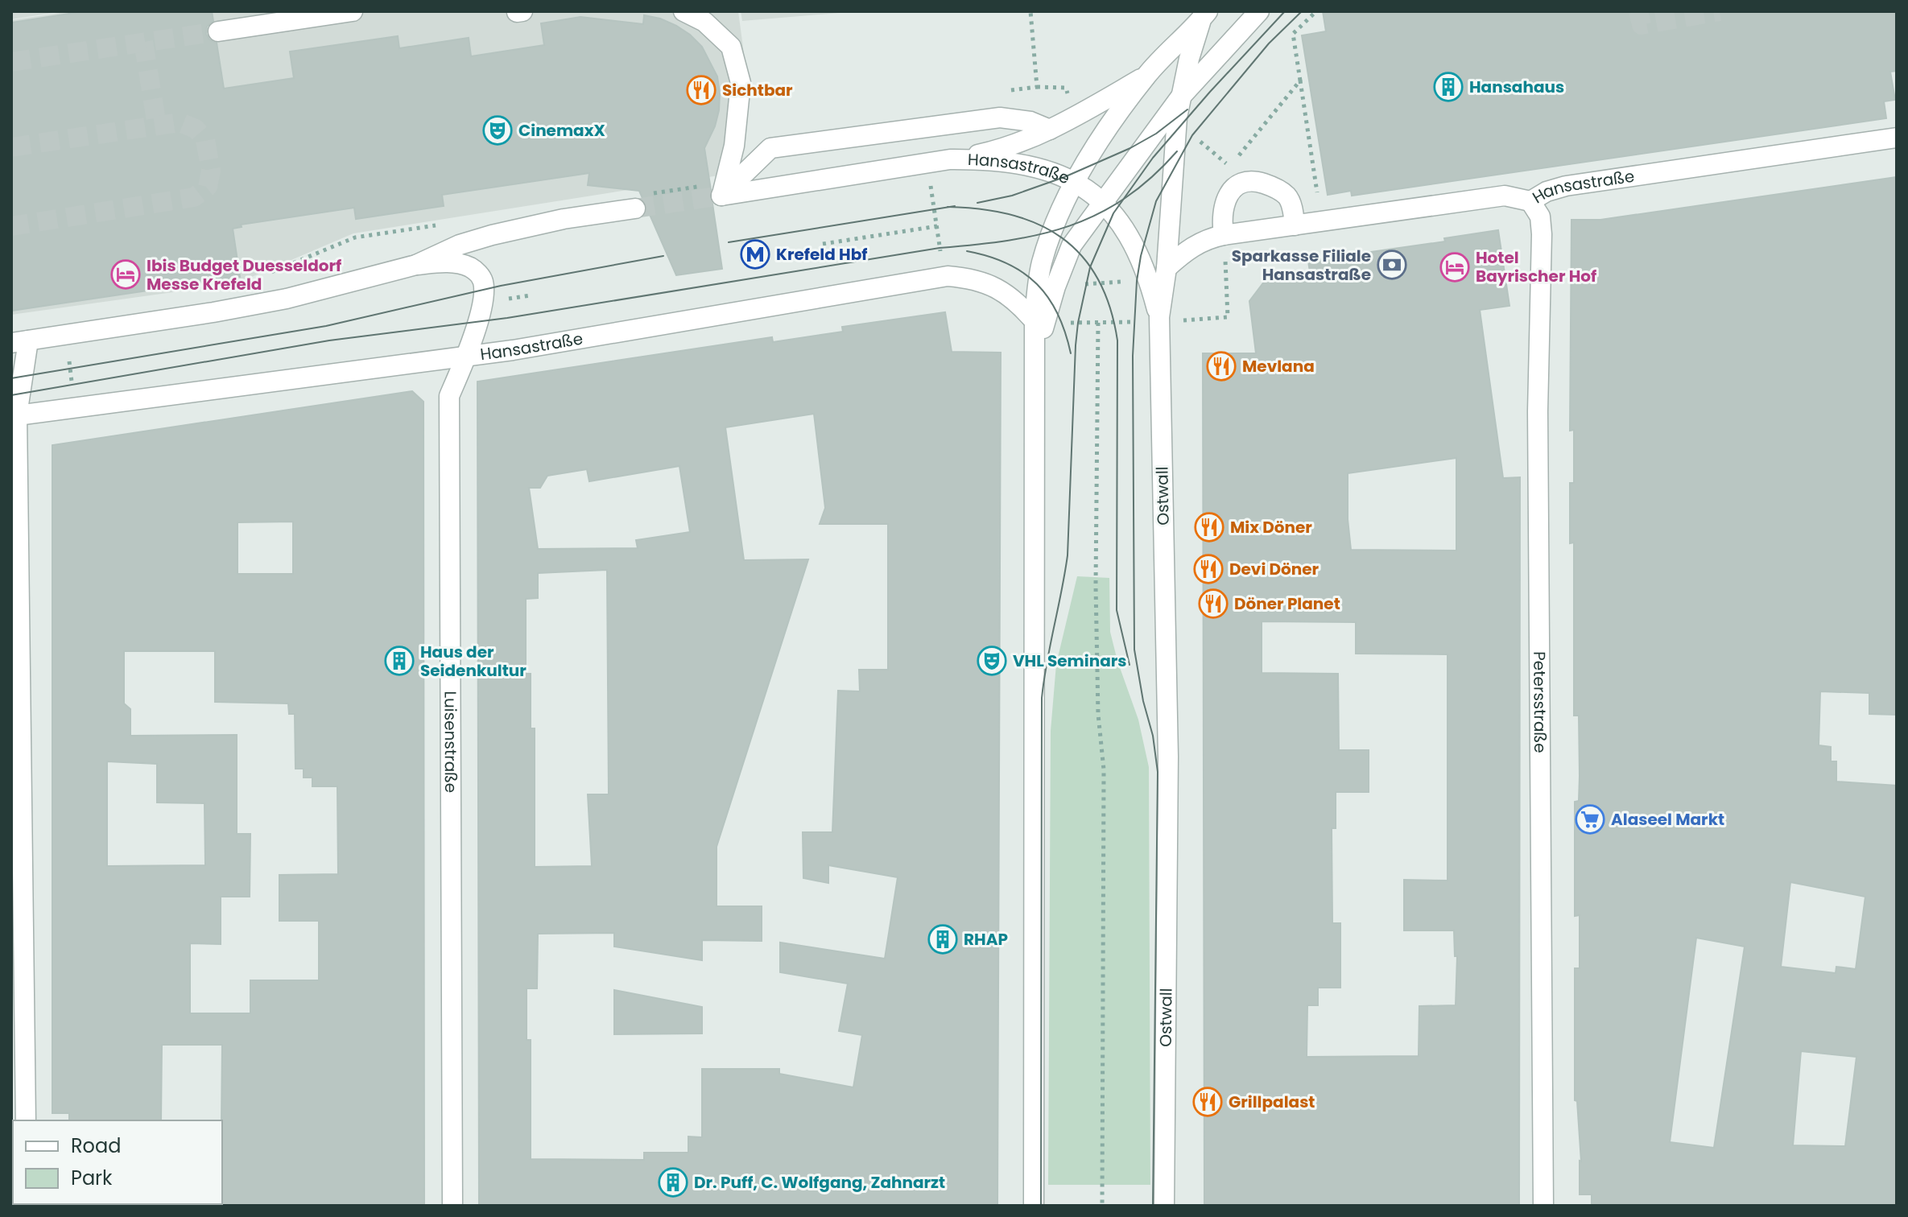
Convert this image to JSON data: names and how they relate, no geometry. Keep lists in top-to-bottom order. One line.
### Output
{"streets":{"street":["Hansastraße","Ostwall","Petersstraße","Luisenstraße"]},"crossings":[["Hansastraße","Ostwall"],["Hansastraße","Petersstraße"],["Hansastraße","Luisenstraße"]],"places":{"building":["Hansahaus","Haus der Seidenkultur","RHAP","Dr. Puff, C. Wolfgang, Zahnarzt"],"restaurant":["Sichtbar","Mevlana","Mix Döner","Devi Döner","Döner Planet","Grillpalast"],"theatre":["CinemaxX","VHL Seminars"],"metro station":["Krefeld Hbf"],"bank":["Sparkasse Filiale Hansastraße"],"hotel":["Hotel Bayrischer Hof","Ibis Budget Duesseldorf Messe Krefeld"],"supermarket":["Alaseel Markt"]},"legend":["Road","Park"]}
